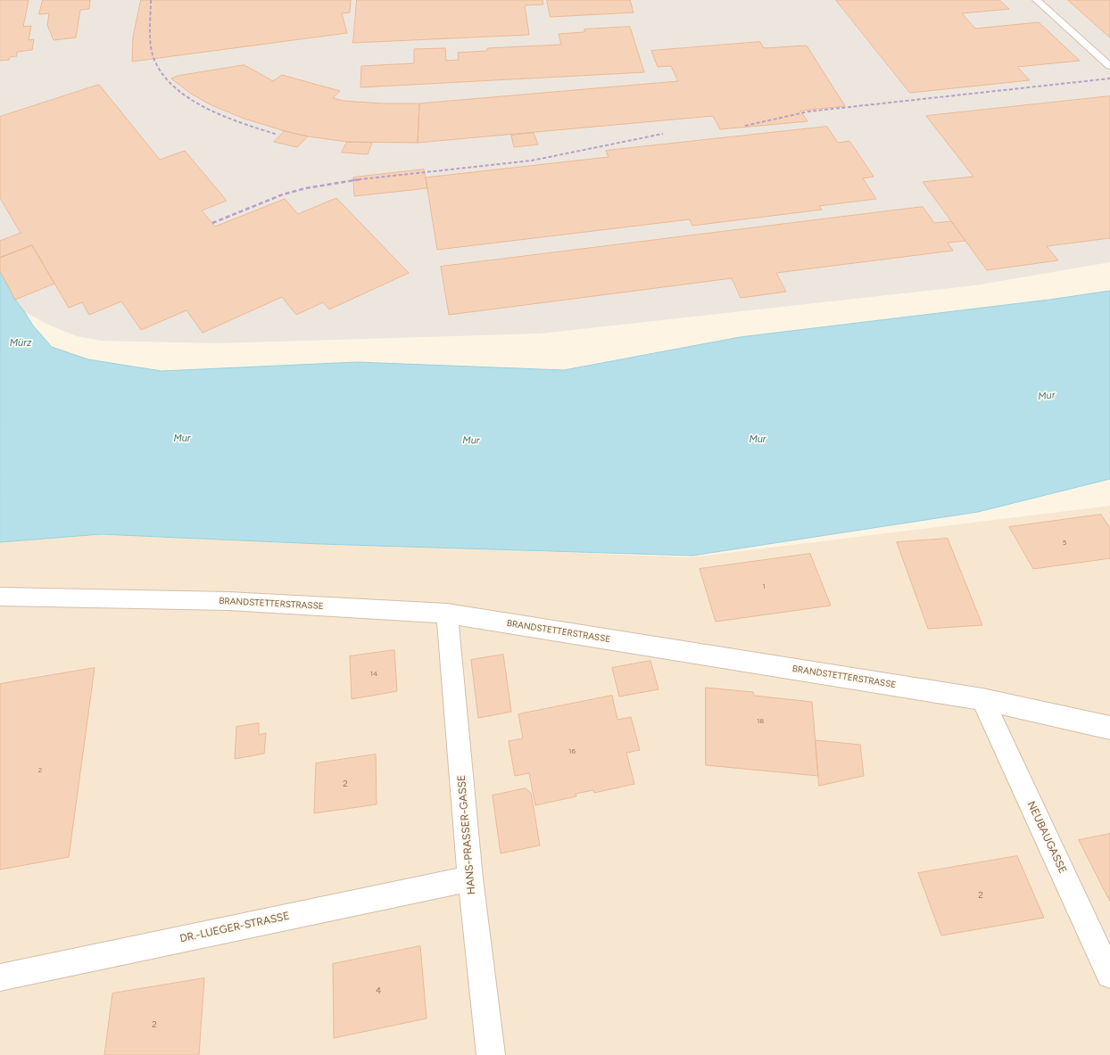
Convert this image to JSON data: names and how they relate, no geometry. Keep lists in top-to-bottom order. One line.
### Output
{"streets":{"street":["BRANDSTETTERSTRASSE","HANS-PRASSER-GASSE","NEUBAUGASSE","DR.-LUEGER-STRASSE"]},"crossings":[["BRANDSTETTERSTRASSE","HANS-PRASSER-GASSE"],["BRANDSTETTERSTRASSE","NEUBAUGASSE"],["HANS-PRASSER-GASSE","DR.-LUEGER-STRASSE"]],"water":["Mürz","Mur"],"house_numbers":["5","1","14","18","16","2","2","2","4","2"]}
